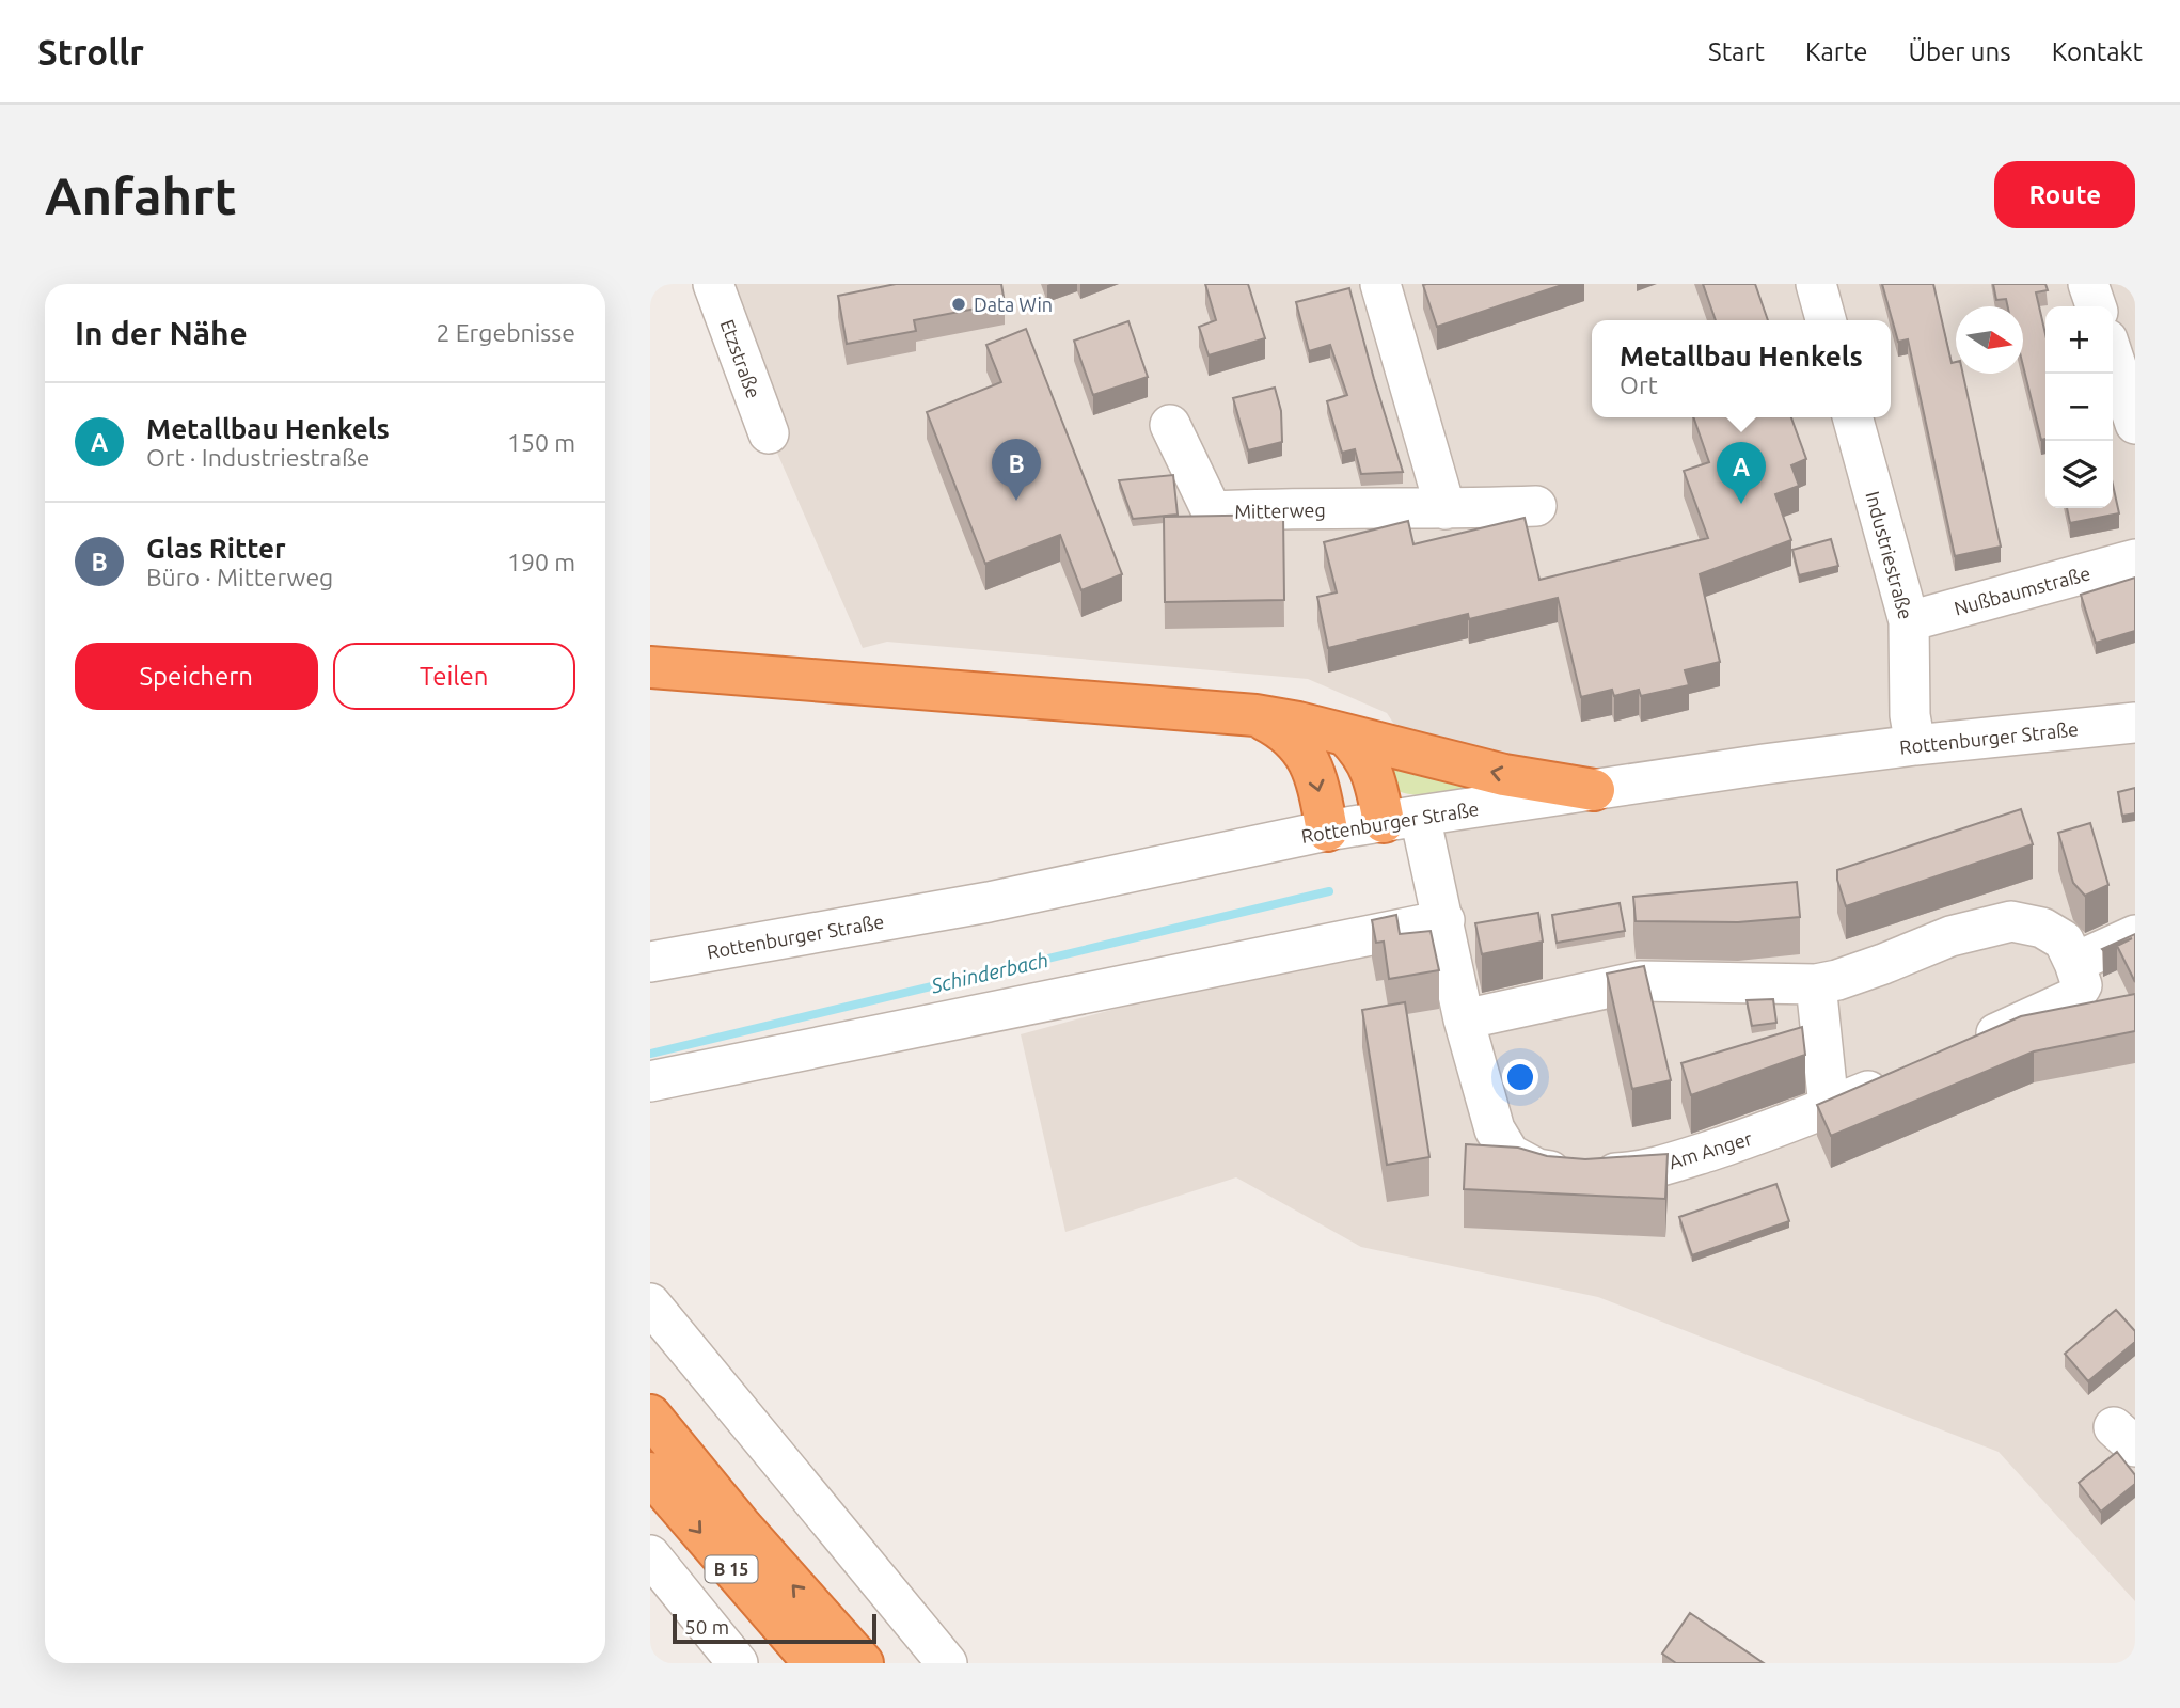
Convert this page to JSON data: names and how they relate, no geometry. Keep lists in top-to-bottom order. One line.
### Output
{"streets":{"highway":["B 15"],"street":["Etzstraße","Mitterweg","Industriestraße","Nußbaumstraße","Rottenburger Straße","Am Anger"]},"crossings":[["Industriestraße","Nußbaumstraße"],["Industriestraße","Rottenburger Straße"],["Rottenburger Straße","Am Anger"]],"water":["Schinderbach"],"places":["Data Win"],"scale_bar":"50 m","north":"right","page":{"header":"Strollr","nav":["Start","Karte","Über uns","Kontakt"],"buttons":["Route",["Speichern","Teilen"]],"title":"Anfahrt","heading":["In der Nähe","2 Ergebnisse"],"map_buttons":["+","−"],"popup":["Metallbau Henkels","Ort"],"list":[{"mark":"A","name":"Metallbau Henkels","note":"Ort · Industriestraße","value":"150 m"},{"mark":"B","name":"Glas Ritter","note":"Büro · Mitterweg","value":"190 m"}],"pins":["B","A"],"scale":"50 m"}}
